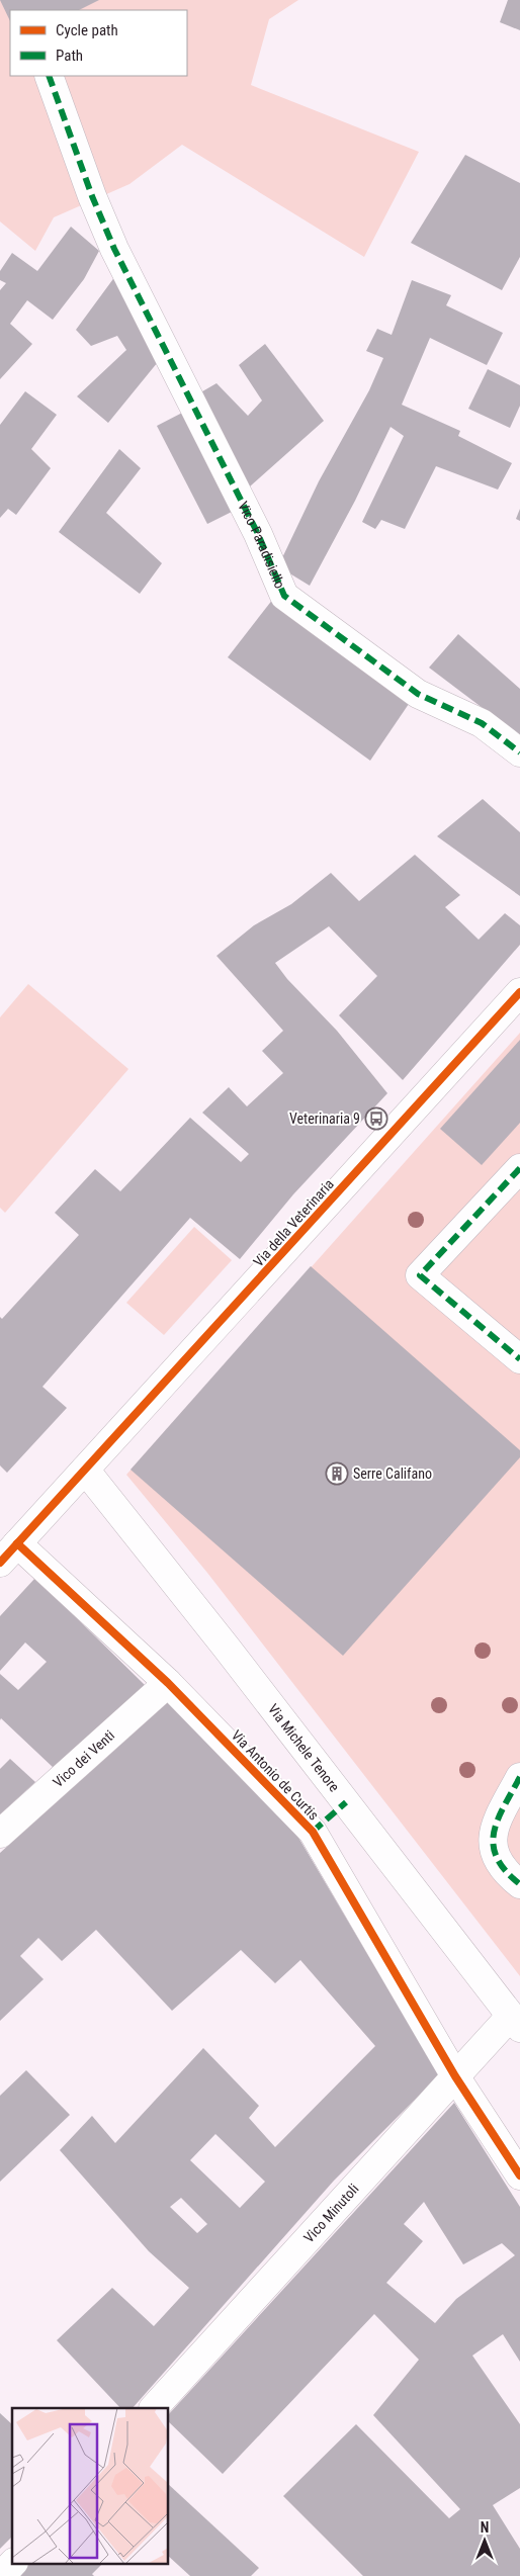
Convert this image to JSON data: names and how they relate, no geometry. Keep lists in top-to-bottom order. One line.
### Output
{"streets":{"street":["Vico Paradisiello","Via della Veterinaria","Via Michele Tenore","Vico dei Venti","Via Antonio de Curtis","Vico Minutoli"]},"crossings":[["Via della Veterinaria","Via Michele Tenore"],["Via della Veterinaria","Via Antonio de Curtis"],["Via Michele Tenore","Vico Minutoli"],["Vico dei Venti","Via Antonio de Curtis"],["Via Antonio de Curtis","Vico Minutoli"]],"places":{"bus stop":["Veterinaria 9"],"building":["Serre Califano"]},"legend":["Cycle path","Path"],"north":"top"}
